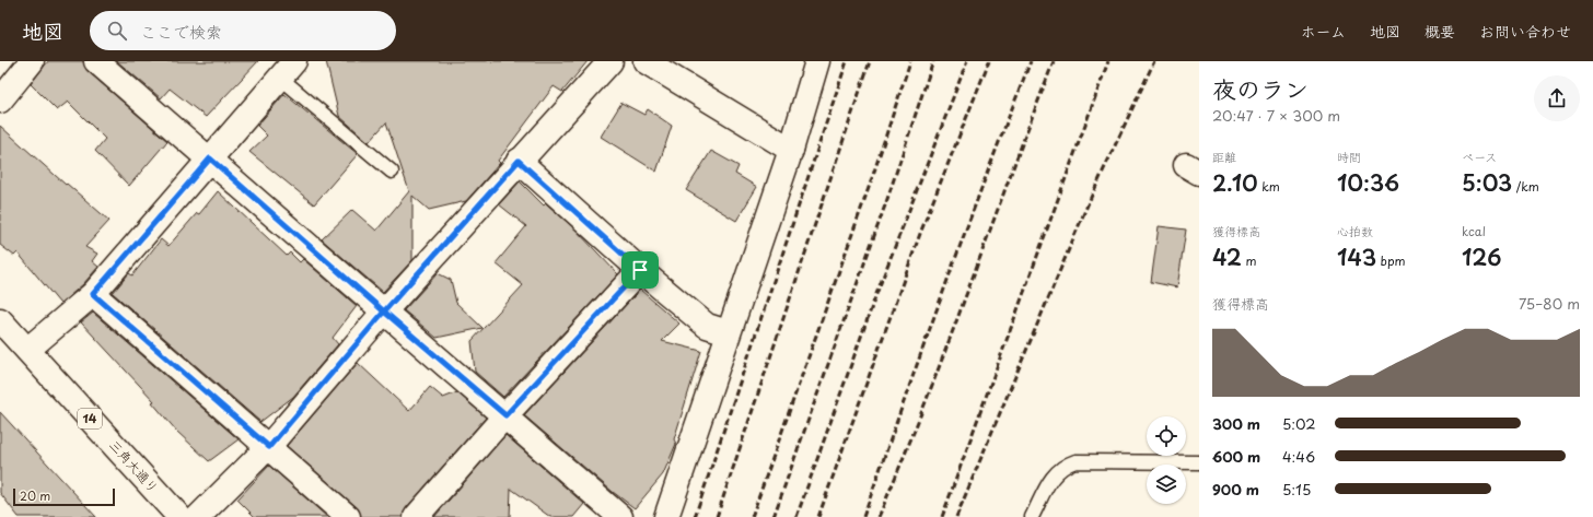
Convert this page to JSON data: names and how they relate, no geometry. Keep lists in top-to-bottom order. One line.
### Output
{"streets":{"street":["14","三角大通り"]},"scale_bar":"20 m","page":{"header":"地図","search":"ここで検索","nav":["ホーム","地図","概要","お問い合わせ"],"heading":["夜のラン","20:47 · 7 × 300 m"],"stats":[["距離","2.10 km"],["時間","10:36"],["ペース","5:03 /km"],["獲得標高","42 m"],["心拍数","143 bpm"],["kcal","126"]],"chart":["獲得標高","75–80 m"],"list":[{"name":"300 m","note":"5:02"},{"name":"600 m","note":"4:46"},{"name":"900 m","note":"5:15"}],"scale":"20 m"}}
